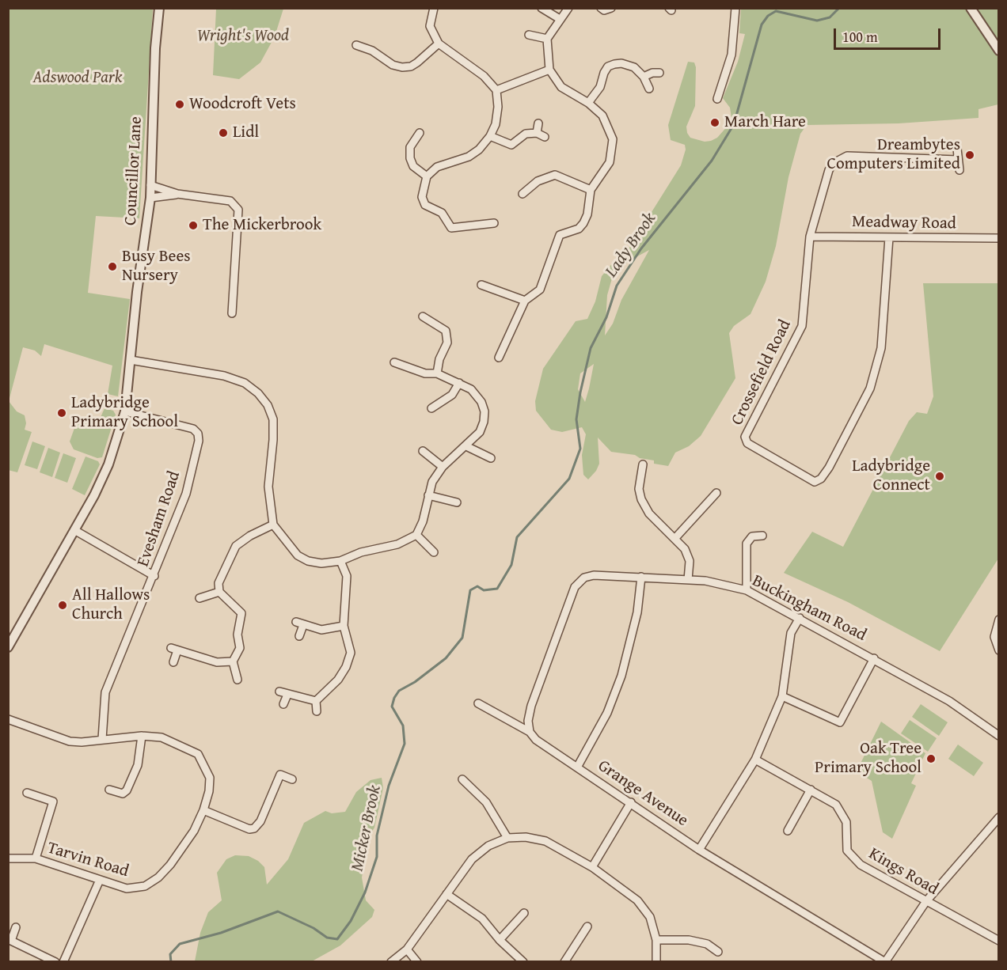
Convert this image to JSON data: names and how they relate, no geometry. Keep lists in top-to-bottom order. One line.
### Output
{"streets":{"street":["Councillor Lane","Meadway Road","Crossefield Road","Evesham Road","Buckingham Road","Grange Avenue","Tarvin Road","Kings Road"]},"crossings":[["Councillor Lane","Evesham Road"],["Meadway Road","Crossefield Road"],["Evesham Road","Tarvin Road"],["Buckingham Road","Grange Avenue"]],"water":["Lady Brook","Micker Brook"],"parks":["Wright's Wood","Adswood Park"],"places":["Woodcroft Vets","March Hare","Lidl","Dreambytes Computers Limited","The Mickerbrook","Busy Bees Nursery","Ladybridge Primary School","Ladybridge Connect","All Hallows Church","Oak Tree Primary School"],"scale_bar":"100 m"}
